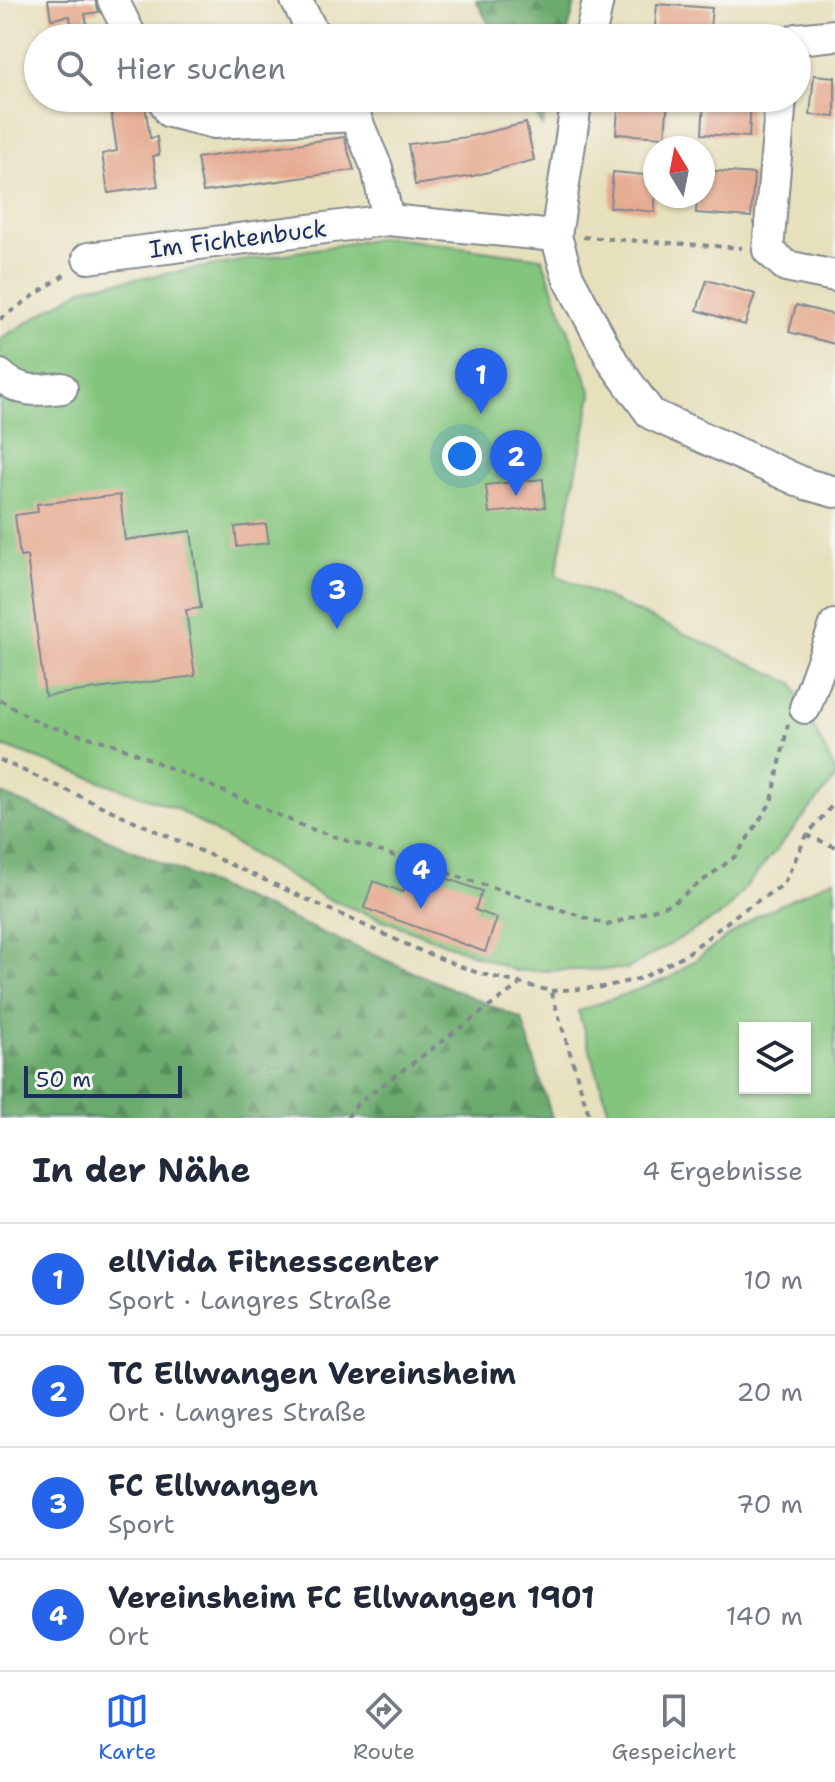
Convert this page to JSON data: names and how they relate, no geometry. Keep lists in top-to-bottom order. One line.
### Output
{"streets":{"street":["Im Fichtenbuck"]},"scale_bar":"50 m","north":"top","page":{"search":"Hier suchen","pins":["1","2","3","4"],"scale":"50 m","heading":["In der Nähe","4 Ergebnisse"],"list":[{"mark":"1","name":"ellVida Fitnesscenter","note":"Sport · Langres Straße","value":"10 m"},{"mark":"2","name":"TC Ellwangen Vereinsheim","note":"Ort · Langres Straße","value":"20 m"},{"mark":"3","name":"FC Ellwangen","note":"Sport","value":"70 m"},{"mark":"4","name":"Vereinsheim FC Ellwangen 1901","note":"Ort","value":"140 m"}],"nav":["Karte","Route","Gespeichert"]}}
